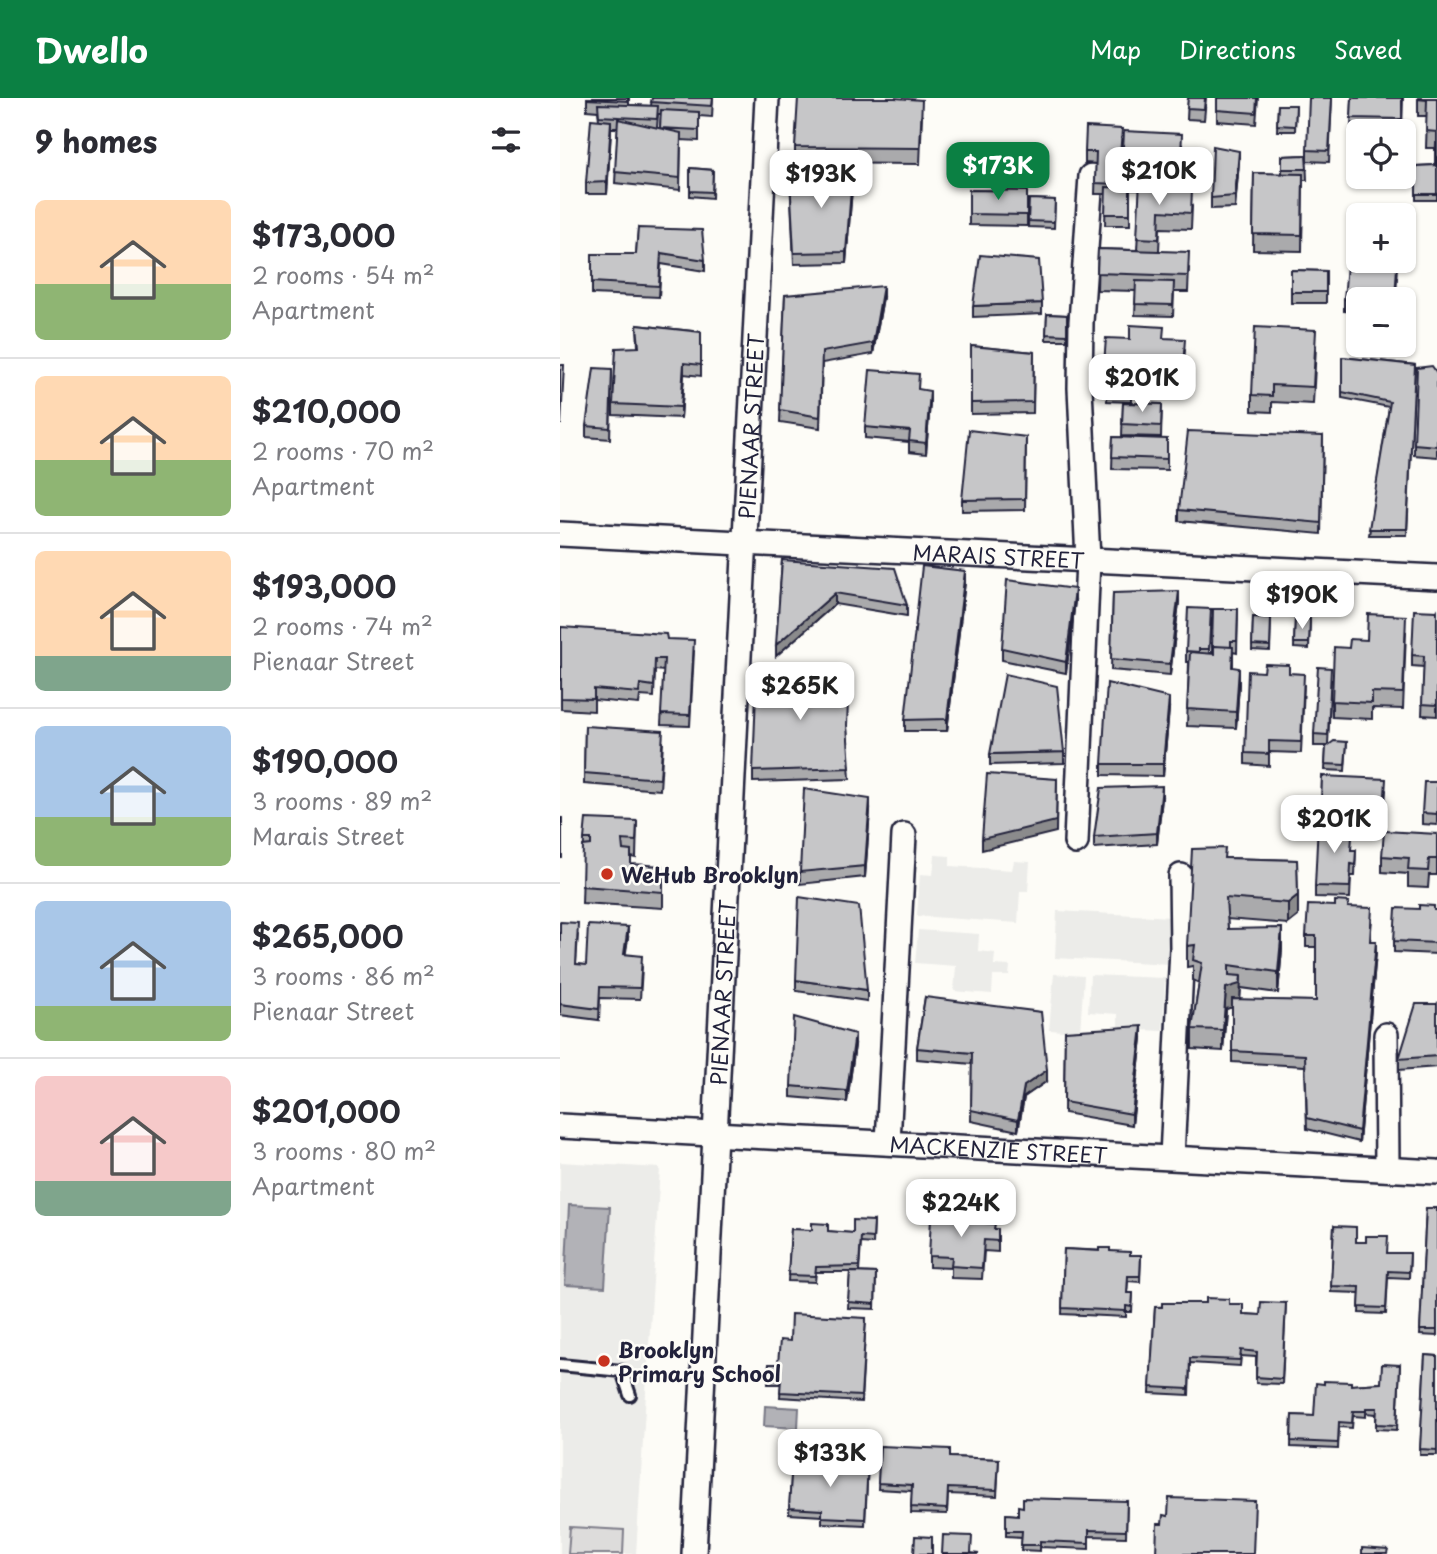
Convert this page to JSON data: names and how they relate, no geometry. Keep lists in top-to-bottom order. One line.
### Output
{"streets":{"street":["PIENAAR STREET","MARAIS STREET","MACKENZIE STREET"]},"crossings":[["PIENAAR STREET","MARAIS STREET"],["PIENAAR STREET","MACKENZIE STREET"]],"places":["WeHub Brooklyn","Brooklyn Primary School"],"page":{"header":"Dwello","nav":["Map","Directions","Saved"],"heading":"9 homes","map_buttons":["+","−"],"price":["$173K","$210K","$193K","$201K","$190K","$265K","$201K","$224K","$133K"],"list":[{"name":"$173,000","note":"2 rooms · 54 m² · Apartment"},{"name":"$210,000","note":"2 rooms · 70 m² · Apartment"},{"name":"$193,000","note":"2 rooms · 74 m² · Pienaar Street"},{"name":"$190,000","note":"3 rooms · 89 m² · Marais Street"},{"name":"$265,000","note":"3 rooms · 86 m² · Pienaar Street"},{"name":"$201,000","note":"3 rooms · 80 m² · Apartment"}]}}
